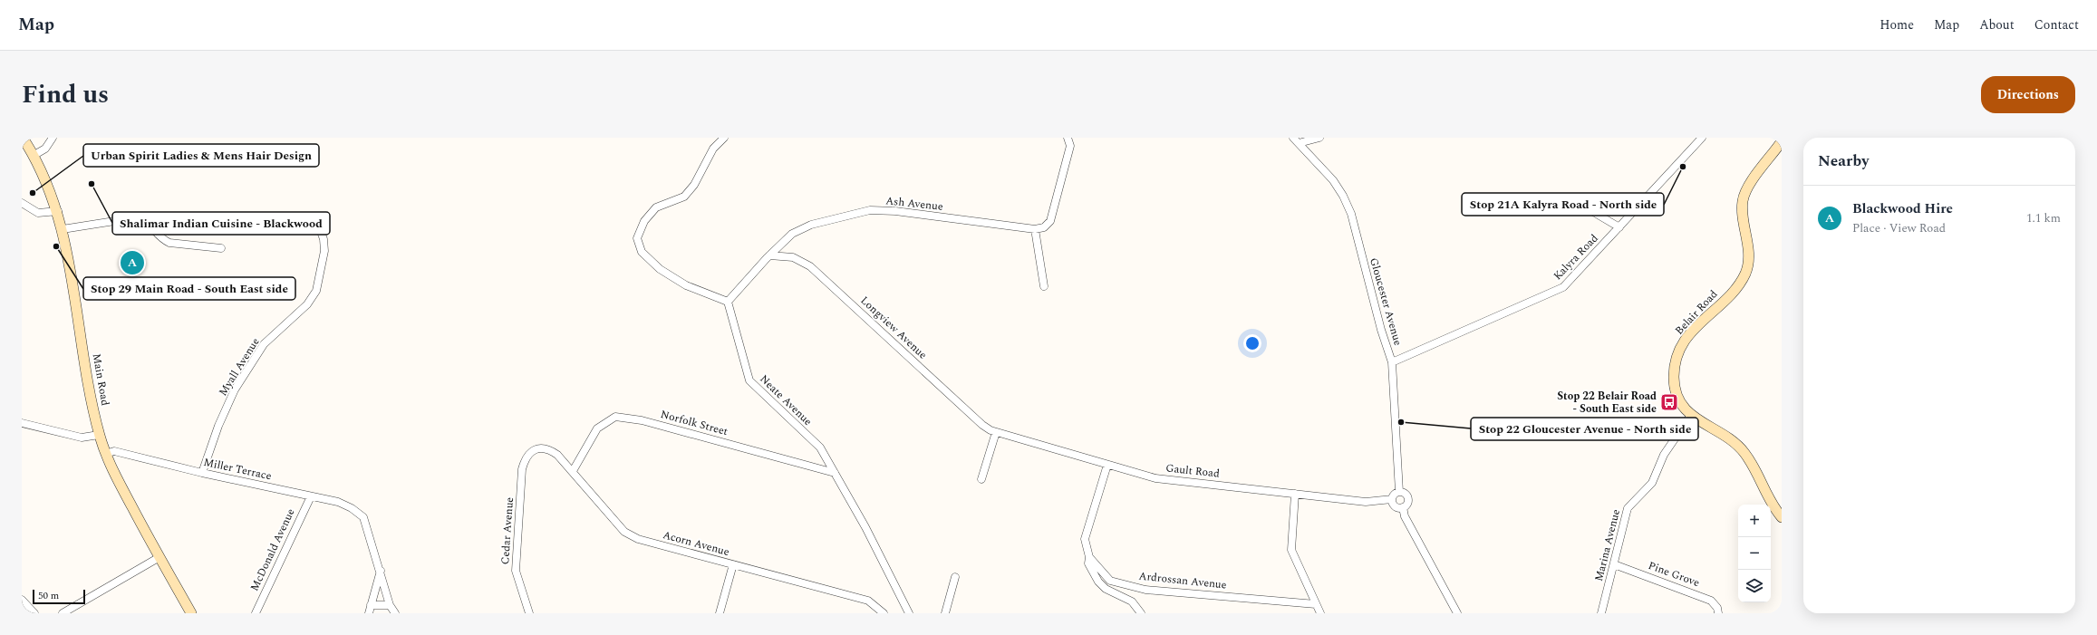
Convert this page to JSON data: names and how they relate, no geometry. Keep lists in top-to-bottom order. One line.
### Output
{"streets":{"main road":["Belair Road","Main Road"],"street":["Ash Avenue","Kalyra Road","Gloucester Avenue","Longview Avenue","Myall Avenue","Neate Avenue","Norfolk Street","Miller Terrace","Gault Road","Cedar Avenue","Acorn Avenue","Marina Avenue","McDonald Avenue","Pine Grove","Ardrossan Avenue"]},"crossings":[["Ash Avenue","Longview Avenue"],["Ash Avenue","Neate Avenue"],["Kalyra Road","Gloucester Avenue"],["Gloucester Avenue","Gault Road"],["Belair Road","Marina Avenue"],["Longview Avenue","Gault Road"],["Myall Avenue","Miller Terrace"],["Main Road","Miller Terrace"],["Neate Avenue","Norfolk Street"],["Norfolk Street","Acorn Avenue"],["Miller Terrace","McDonald Avenue"],["Gault Road","Ardrossan Avenue"],["Cedar Avenue","Acorn Avenue"],["Marina Avenue","Pine Grove"]],"places":{"other":["Stop 21A Kalyra Road - North side","Shalimar Indian Cuisine - Blackwood","Urban Spirit Ladies & Mens Hair Design","Stop 29 Main Road - South East side","Stop 22 Gloucester Avenue - North side"],"bus stop":["Stop 22 Belair Road - South East side"]},"scale_bar":"50 m","page":{"header":"Map","nav":["Home","Map","About","Contact"],"title":"Find us","buttons":"Directions","heading":"Nearby","list":[{"mark":"A","name":"Blackwood Hire","note":"Place · View Road","value":"1.1 km"}],"pins":"A","map_buttons":["+","−"],"scale":"50 m"}}
